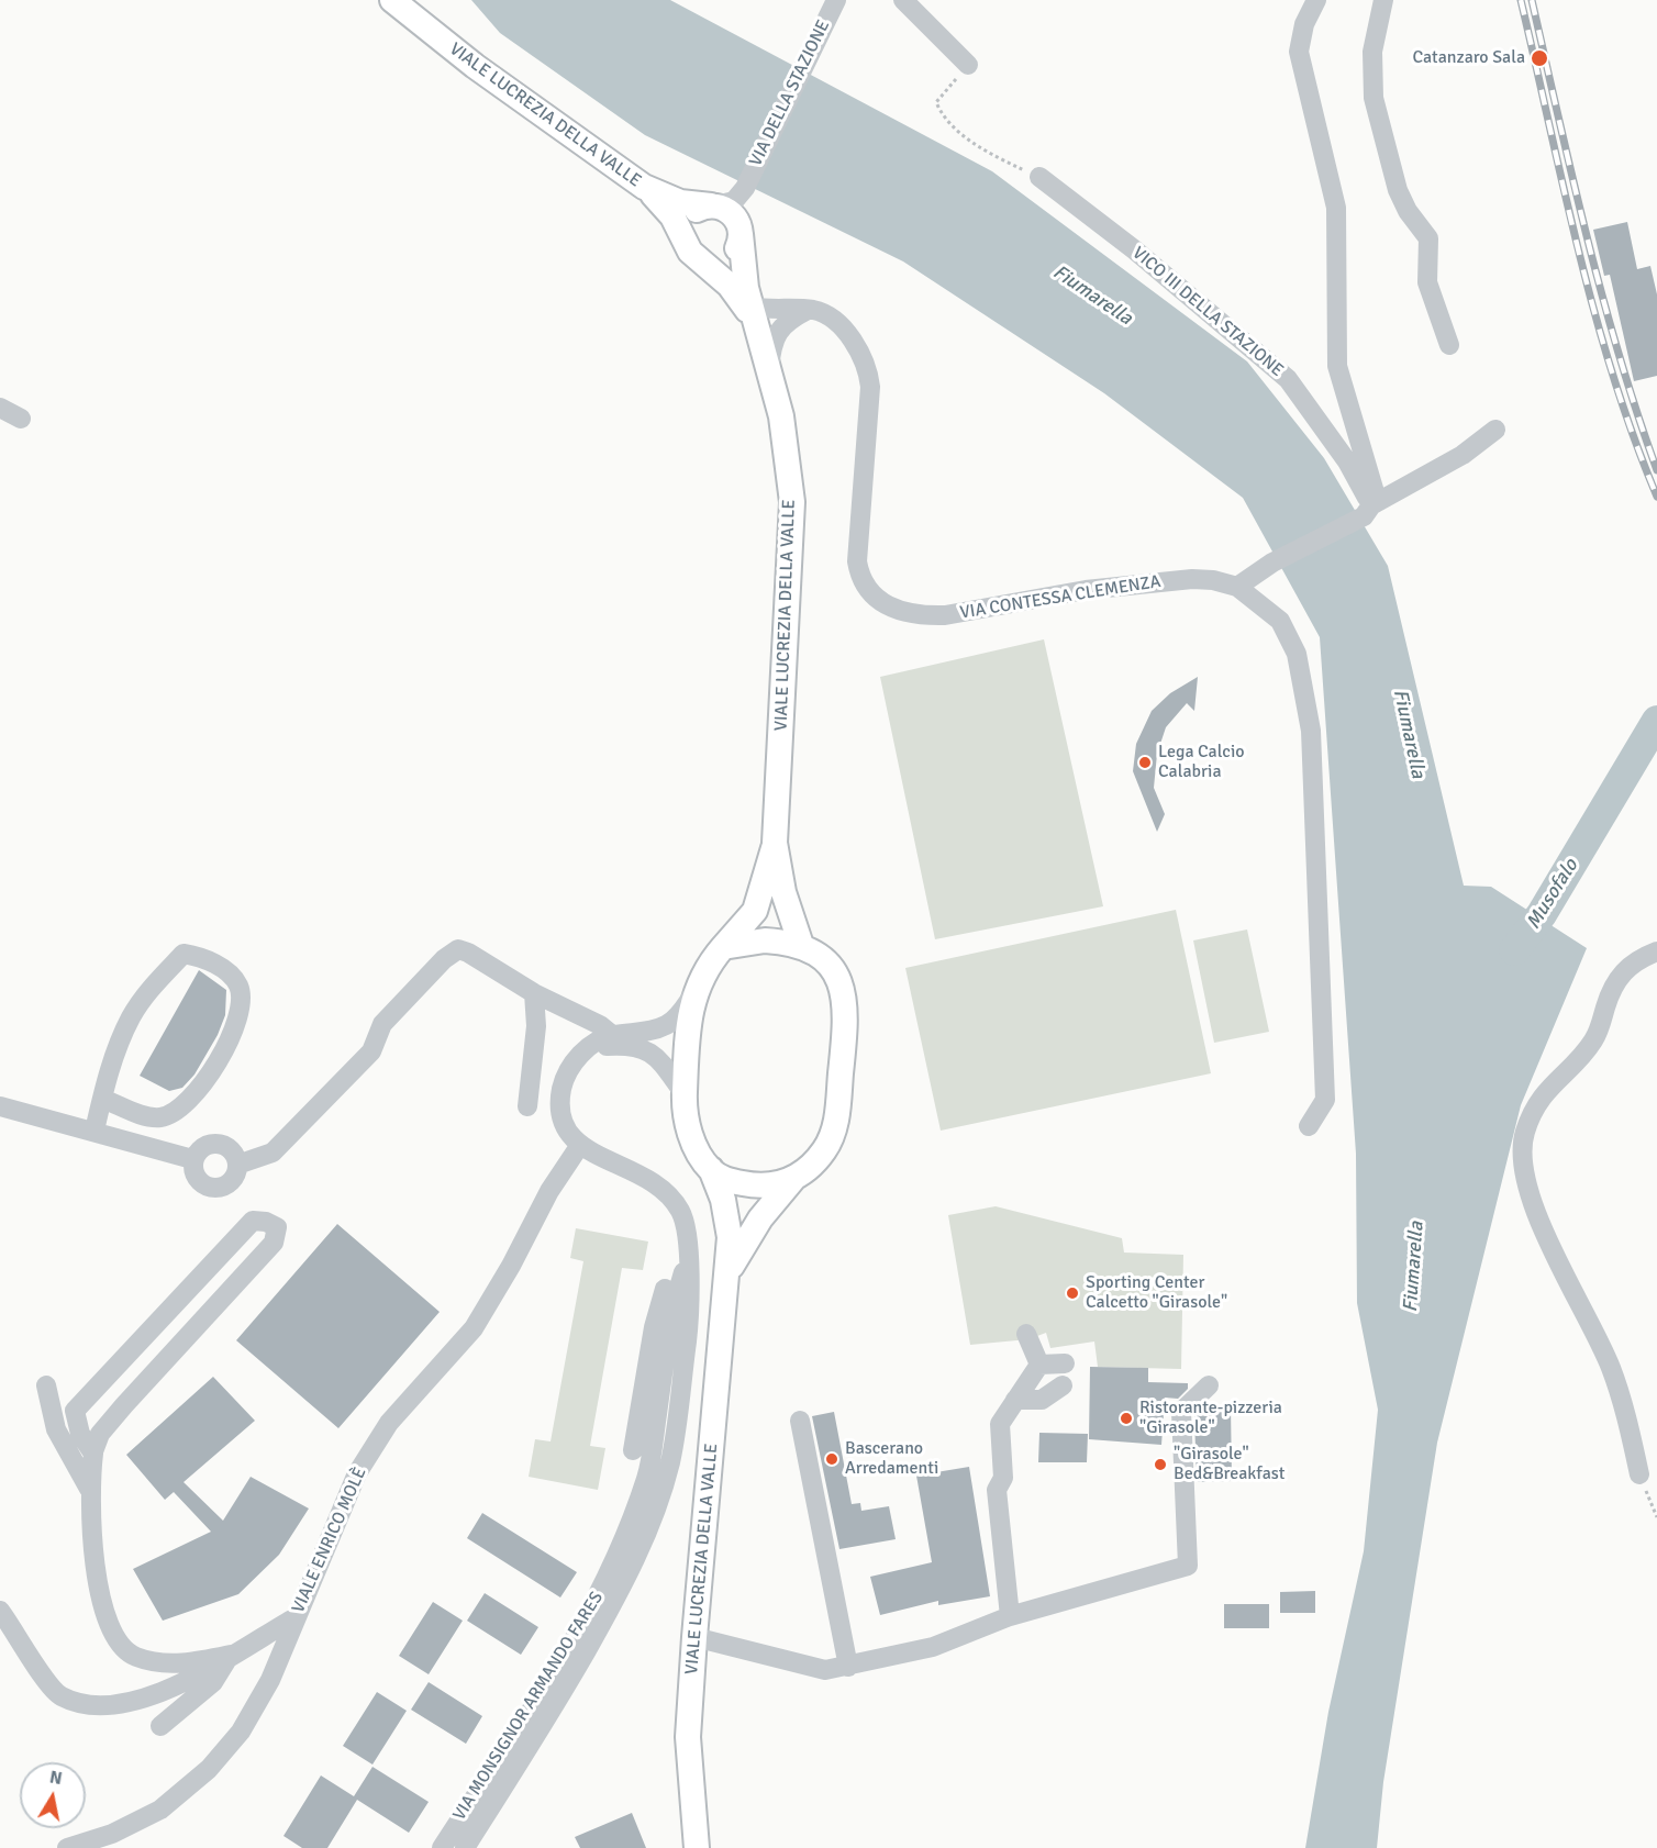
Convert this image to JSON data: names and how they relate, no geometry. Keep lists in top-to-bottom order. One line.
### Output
{"streets":{"main road":["VIALE LUCREZIA DELLA VALLE"],"street":["VIA DELLA STAZIONE","VICO III DELLA STAZIONE","VIA CONTESSA CLEMENZA","VIALE ENRICO MOLÈ","VIA MONSIGNOR ARMANDO FARES"]},"crossings":[["VIA DELLA STAZIONE","VIALE LUCREZIA DELLA VALLE"],["VIALE ENRICO MOLÈ","VIA MONSIGNOR ARMANDO FARES"]],"water":["Fiumarella","Musofalo"],"places":["Catanzaro Sala","Lega Calcio Calabria","Sporting Center Calcetto \"Girasole\"","Ristorante-pizzeria \"Girasole\"","Bascerano Arredamenti","\"Girasole\" Bed&Breakfast"],"north":"top"}
